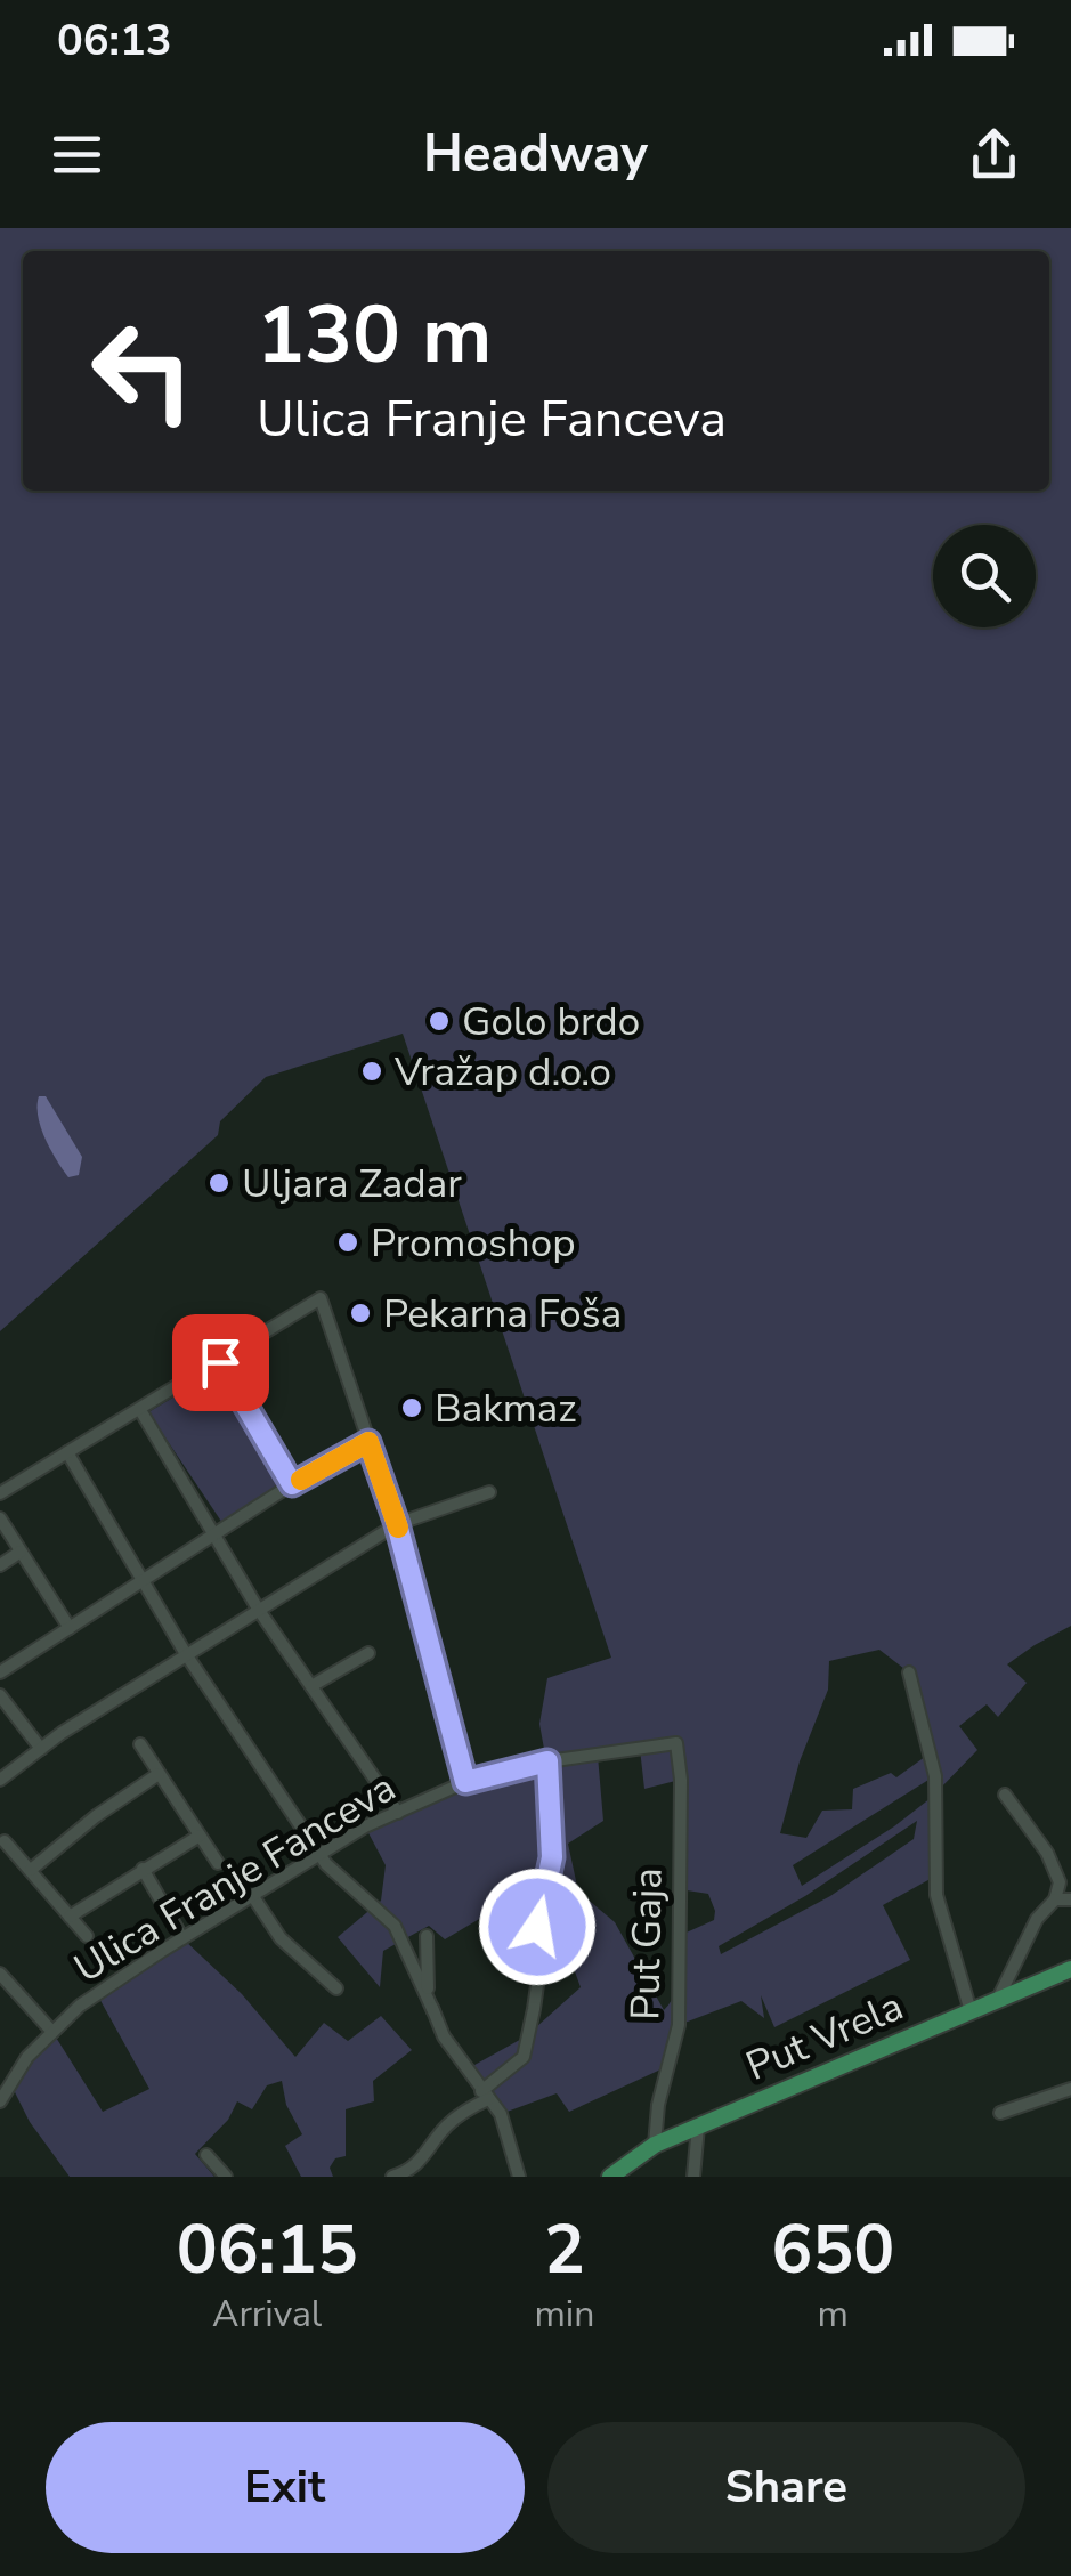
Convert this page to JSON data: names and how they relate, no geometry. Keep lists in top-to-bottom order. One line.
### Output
{"streets":{"main road":["Put Vrela"],"street":["Ulica Franje Fanceva","Put Gaja"]},"crossings":[["Ulica Franje Fanceva","Put Gaja"],["Put Gaja","Put Vrela"]],"places":["Golo brdo","Vražap d.o.o","Uljara Zadar","Promoshop","Pekarna Foša","Bakmaz"],"page":{"status":"06:13","header":"Headway","turn":["130 m","Ulica Franje Fanceva"],"eta":["06:15","Arrival","2","min","650","m"],"buttons":["Exit","Share"]}}
